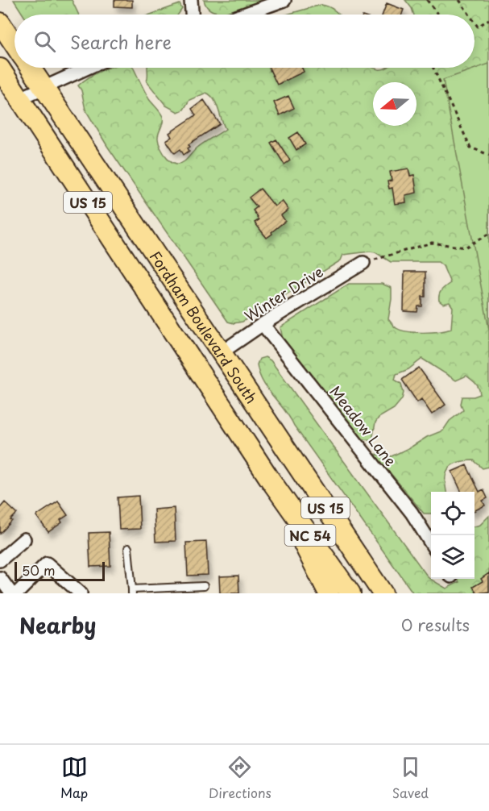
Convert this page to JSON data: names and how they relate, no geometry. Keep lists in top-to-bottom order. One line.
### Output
{"streets":{"highway":["US 15","Fordham Boulevard South","NC 54"],"street":["Winter Drive","Meadow Lane"]},"crossings":[["US 15","Fordham Boulevard South"],["US 15","NC 54"],["Winter Drive","Fordham Boulevard South"],["Winter Drive","Meadow Lane"],["Fordham Boulevard South","NC 54"]],"scale_bar":"50 m","north":"left","page":{"search":"Search here","scale":"50 m","heading":["Nearby","0 results"],"nav":["Map","Directions","Saved"]}}
